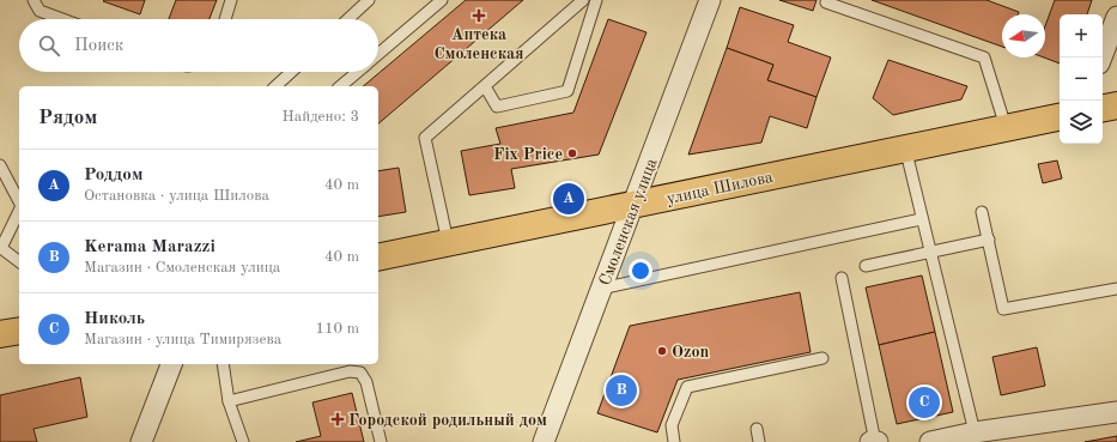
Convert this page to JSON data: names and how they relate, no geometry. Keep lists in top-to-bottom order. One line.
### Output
{"streets":{"main road":["улица Шилова"],"street":["Смоленская улица"]},"crossings":[["улица Шилова","Смоленская улица"]],"places":{"health":["Аптека Смоленская","Городской родильный дом"],"other":["Fix Price","Ozon"]},"north":"left","page":{"map_buttons":["+","−"],"search":"Поиск","heading":["Рядом","Найдено: 3"],"list":[{"mark":"A","name":"Роддом","note":"Остановка · улица Шилова","value":"40 m"},{"mark":"B","name":"Kerama Marazzi","note":"Магазин · Смоленская улица","value":"40 m"},{"mark":"C","name":"Николь","note":"Магазин · улица Тимирязева","value":"110 m"}],"pins":["A","B","C"]}}
